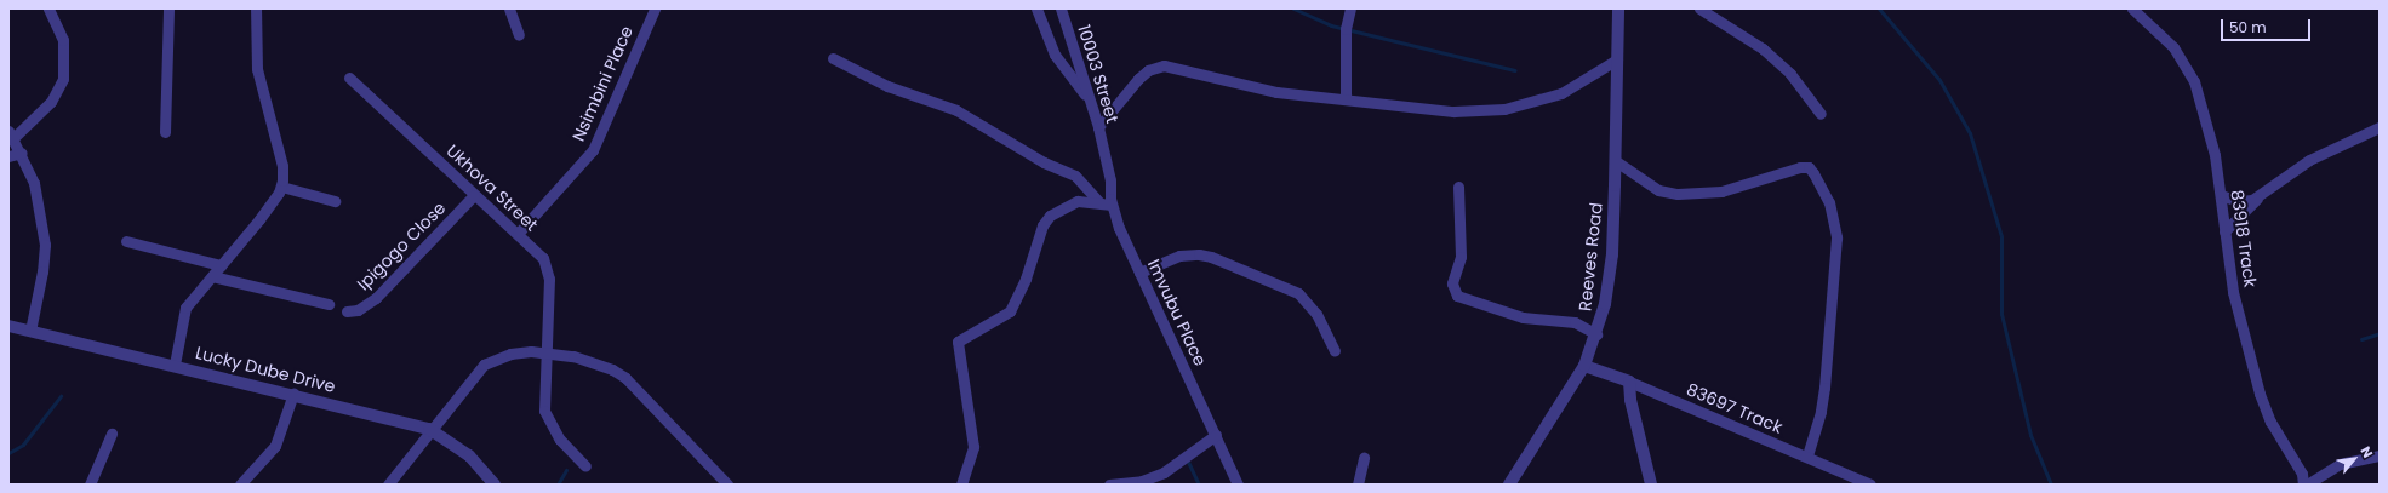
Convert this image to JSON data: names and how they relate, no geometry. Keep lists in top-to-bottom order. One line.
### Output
{"streets":{"street":["10003 Street","Nsimbini Place","Ukhova Street","83918 Track","Ipigogo Close","Reeves Road","Imvubu Place","Lucky Dube Drive","83697 Track"]},"crossings":[["10003 Street","Imvubu Place"],["Nsimbini Place","Ukhova Street"],["Ukhova Street","Ipigogo Close"],["Reeves Road","83697 Track"]],"scale_bar":"50 m","north":"top right"}
